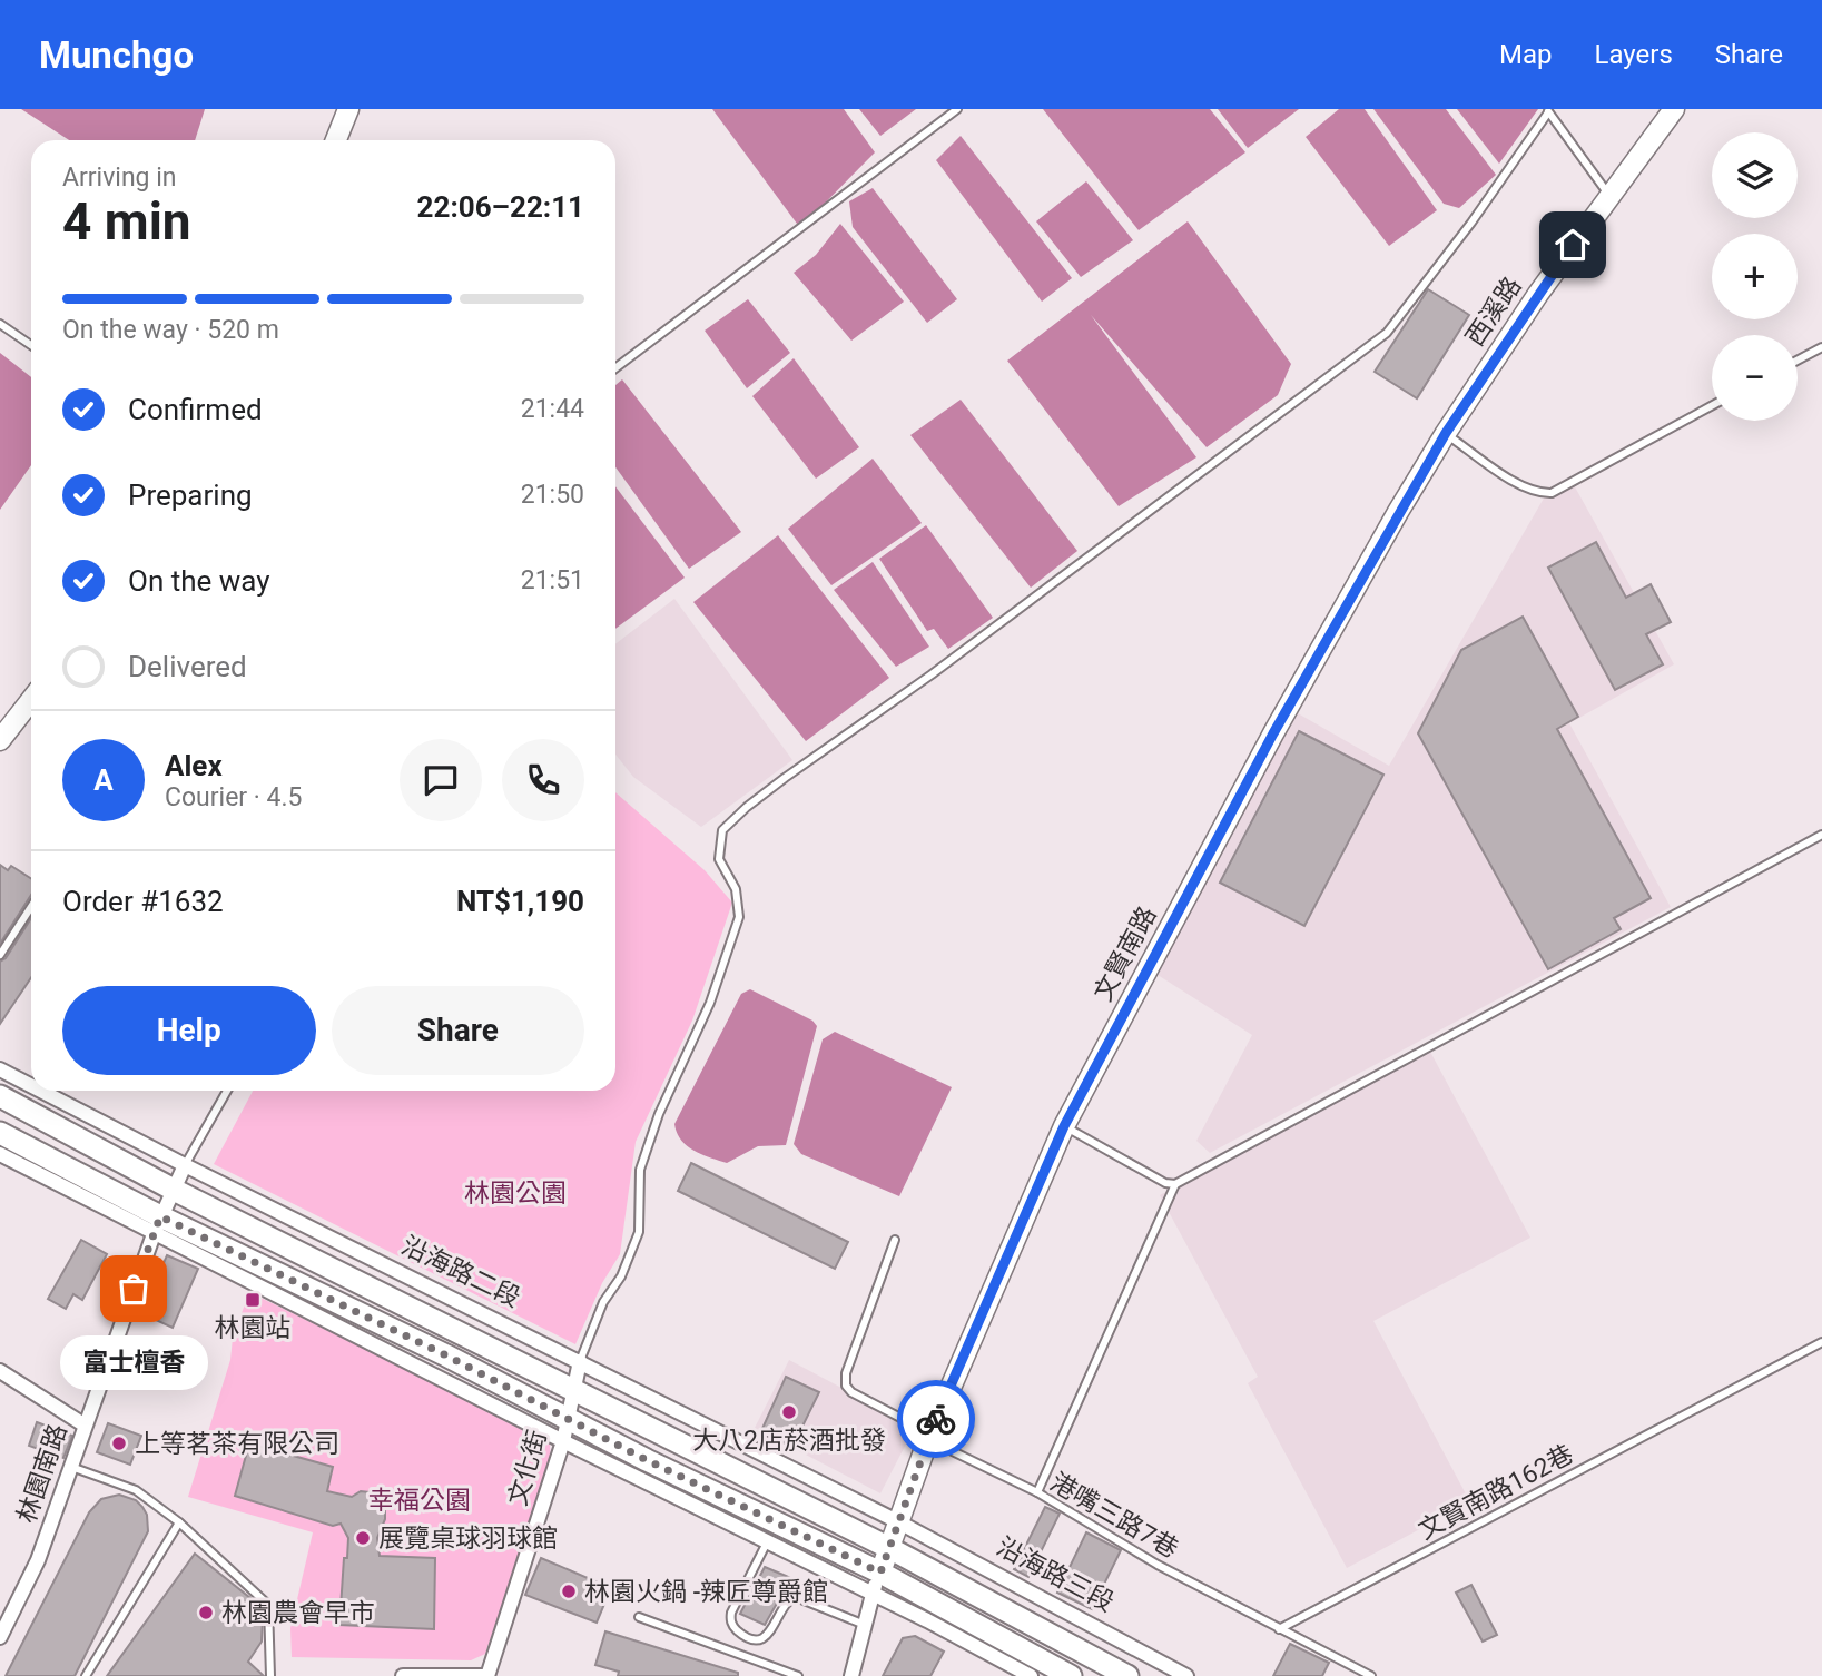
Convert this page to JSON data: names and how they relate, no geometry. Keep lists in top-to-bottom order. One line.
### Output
{"streets":{"main road":["沿海路二段"],"street":["西溪路","文賢南路","文化街","林園南路","沿海路三段"],"lane":["文賢南路162巷","港嘴三路7巷"]},"crossings":[["西溪路","文賢南路"],["文賢南路","沿海路二段"],["文賢南路","港嘴三路7巷"],["文賢南路","沿海路三段"],["沿海路二段","文化街"],["沿海路二段","林園南路"],["沿海路二段","沿海路三段"],["文賢南路162巷","港嘴三路7巷"]],"parks":["林園公園","幸福公園"],"places":{"other":["富士檀香","大八2店菸酒批發","上等茗茶有限公司","展覽桌球羽球館","林園火鍋 -辣匠尊爵館","林園農會早市"],"transit":["林園站"]},"page":{"header":"Munchgo","nav":["Map","Layers","Share"],"map_buttons":["+","−"],"heading":["4 min","Arriving in","22:06–22:11"],"panel":["Alex","Courier · 4.5","Order #1632","NT$1,190"],"bar":"On the way · 520 m","list":[["Confirmed","21:44"],["Preparing","21:50"],["On the way","21:51"],"Delivered"],"round":"A","buttons":["Help","Share"],"bubble":"富士檀香"}}
